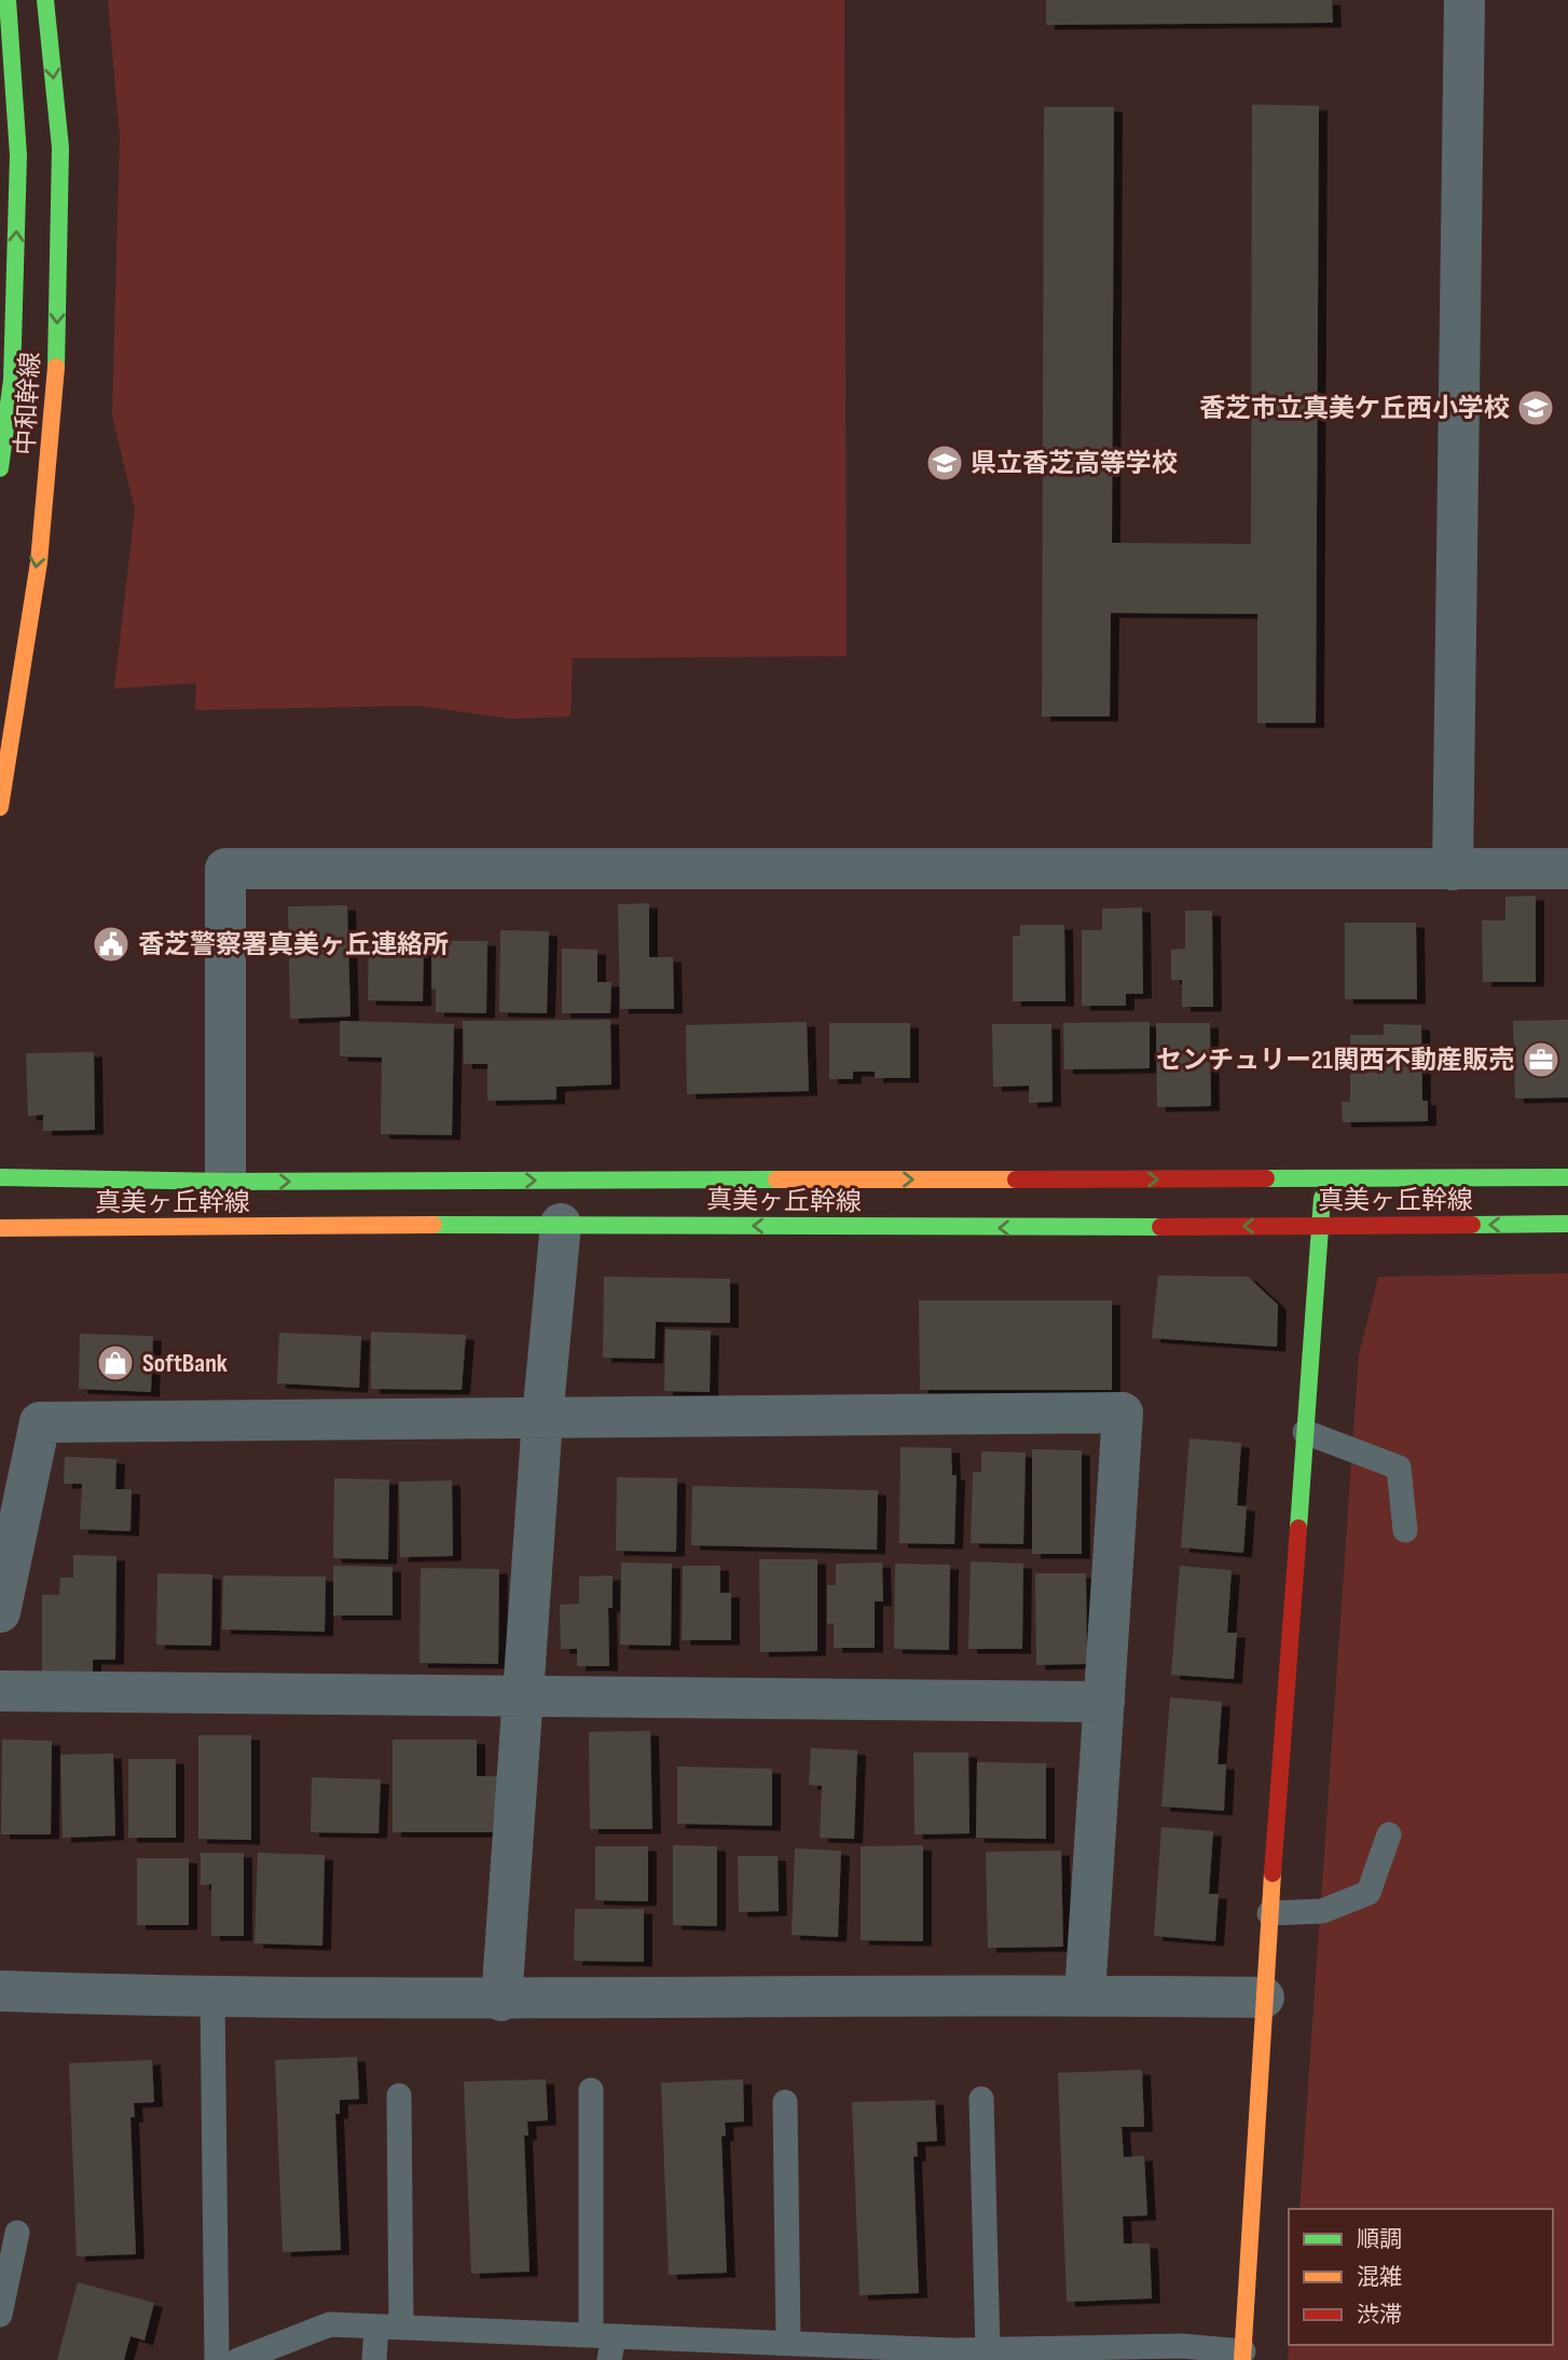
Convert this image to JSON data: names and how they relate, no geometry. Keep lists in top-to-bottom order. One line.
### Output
{"streets":{"street":["中和幹線","真美ヶ丘幹線"]},"places":{"school or university":["香芝市立真美ケ丘西小学校","県立香芝高等学校"],"public building":["香芝警察署真美ヶ丘連絡所"],"office":["センチュリー21関西不動産販売"],"shop":["SoftBank"]},"legend":["順調","混雑","渋滞"]}
